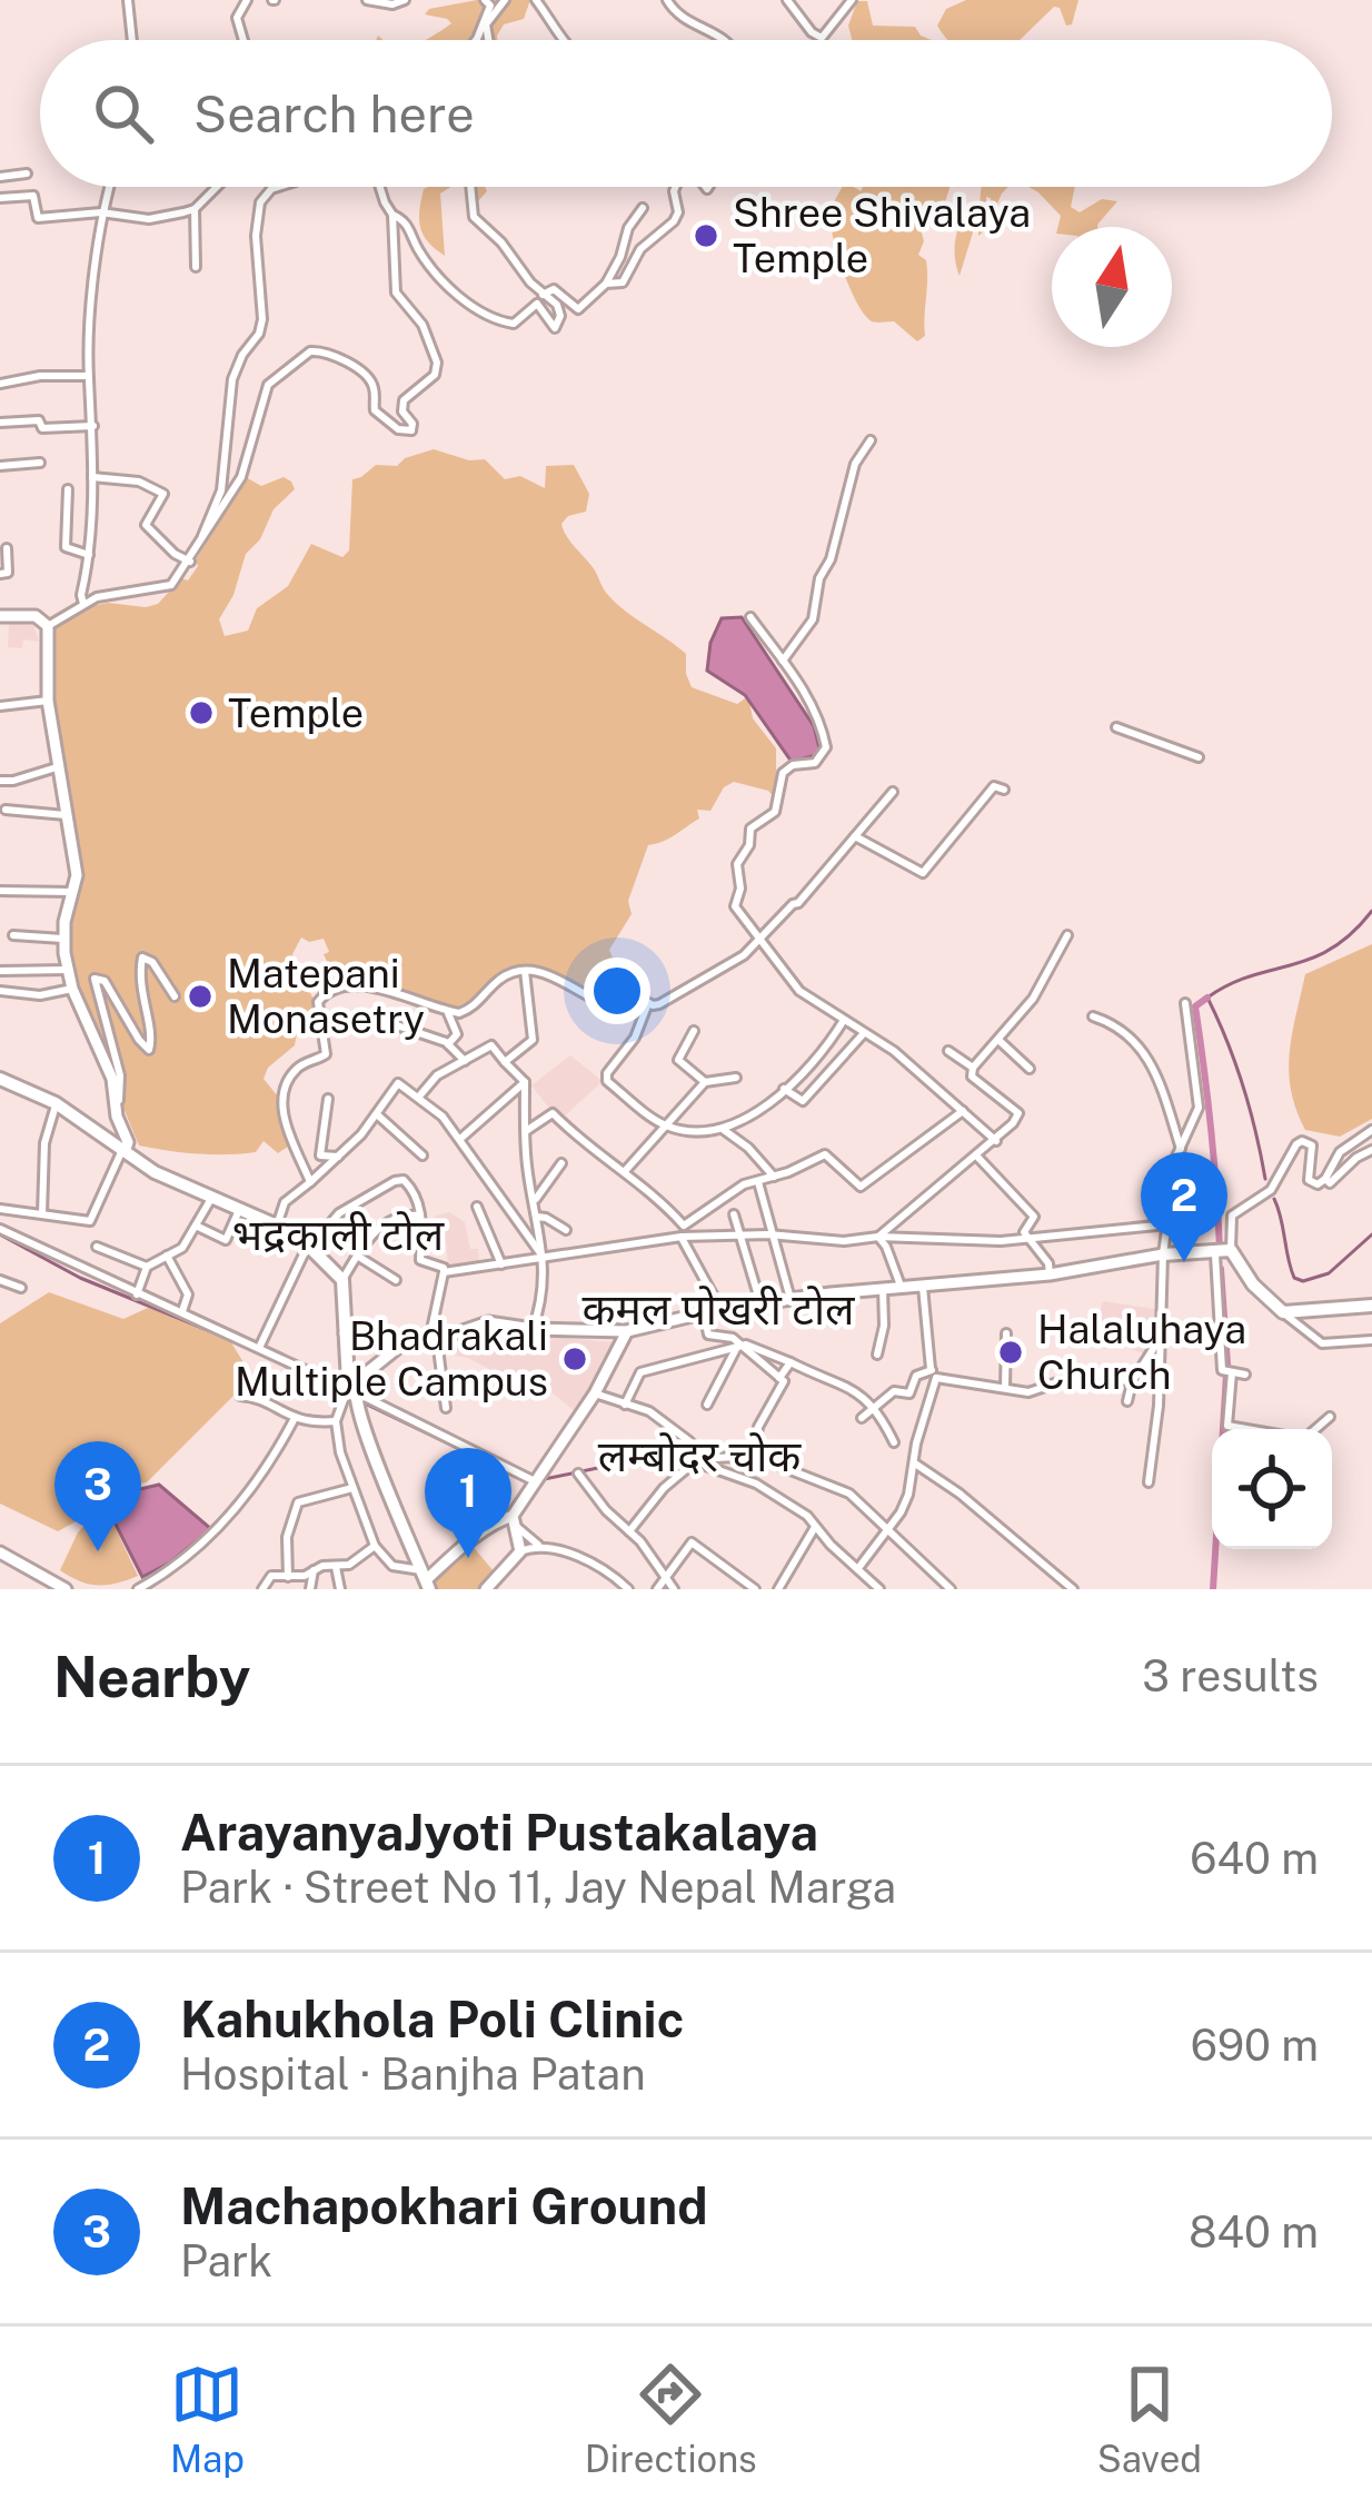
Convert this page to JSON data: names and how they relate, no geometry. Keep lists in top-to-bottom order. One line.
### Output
{"districts":["भद्रकाली टोल","कमल पोखरी टोल","लम्बोदर चोक"],"places":["Shree Shivalaya Temple","Temple","Matepani Monasetry","Halaluhaya Church","Bhadrakali Multiple Campus"],"north":"top","page":{"search":"Search here","pins":["2","3","1"],"heading":["Nearby","3 results"],"list":[{"mark":"1","name":"ArayanyaJyoti Pustakalaya","note":"Park · Street No 11, Jay Nepal Marga","value":"640 m"},{"mark":"2","name":"Kahukhola Poli Clinic","note":"Hospital · Banjha Patan","value":"690 m"},{"mark":"3","name":"Machapokhari Ground","note":"Park","value":"840 m"}],"nav":["Map","Directions","Saved"]}}
